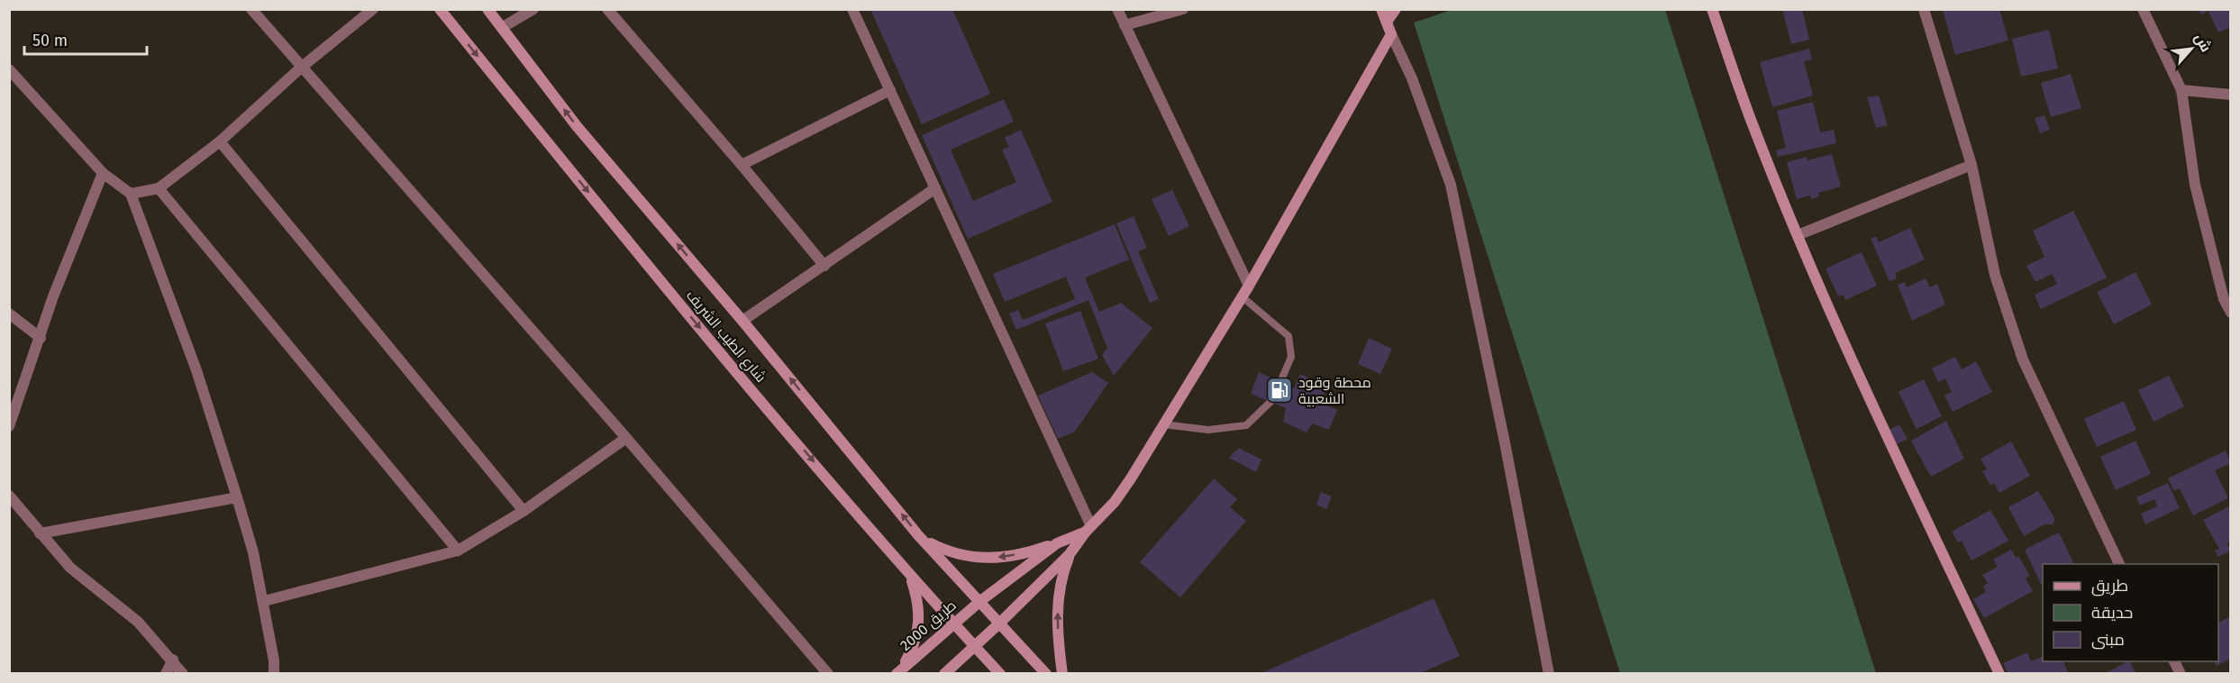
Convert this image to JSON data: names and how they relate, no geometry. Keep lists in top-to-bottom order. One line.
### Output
{"streets":{"main road":["شارع الطيب الشريف","طريق 2000"]},"crossings":[["شارع الطيب الشريف","طريق 2000"]],"places":{"fuel station":["محطة وقود الشعبية"]},"legend":["طريق","حديقة","مبنى"],"scale_bar":"50 m","north":"top right"}
